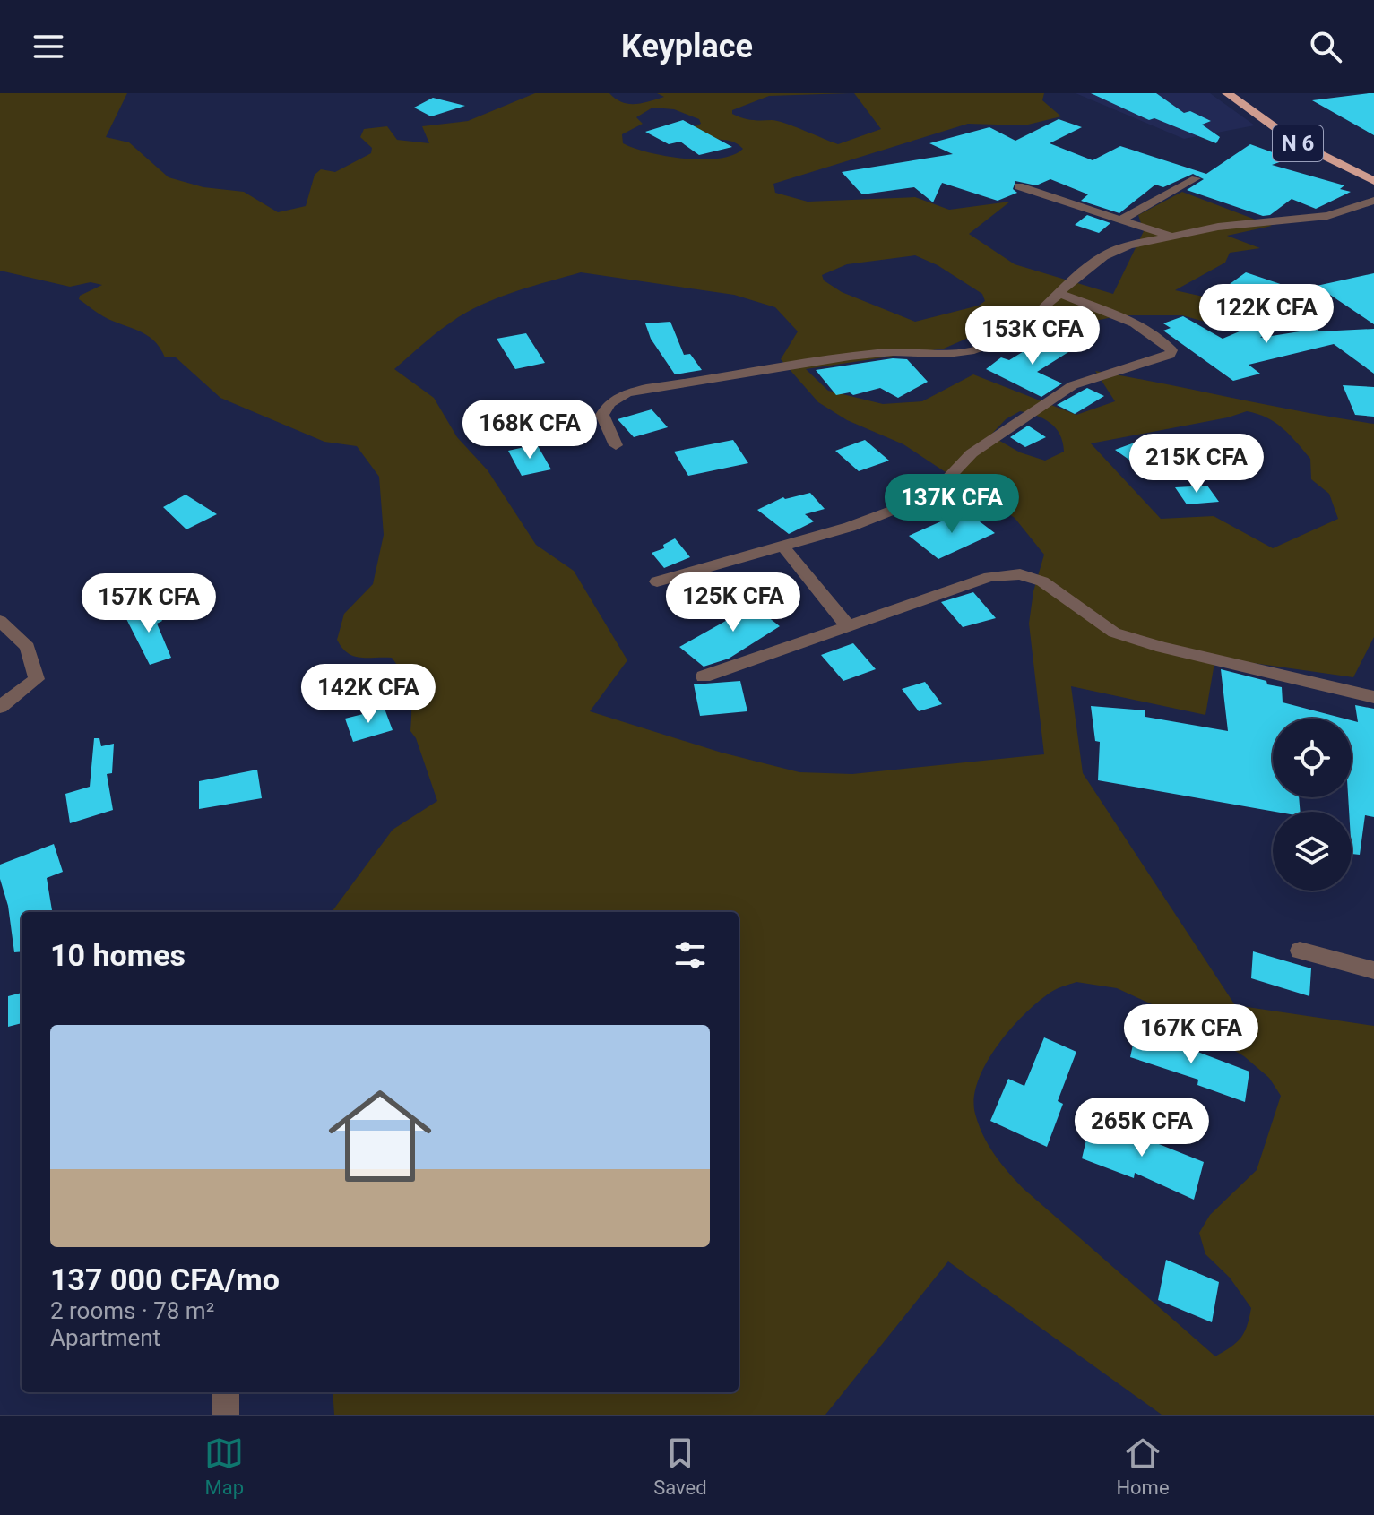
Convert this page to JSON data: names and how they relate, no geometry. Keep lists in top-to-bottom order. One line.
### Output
{"streets":{"highway":["N 6"]},"page":{"header":"Keyplace","price":["122K CFA","153K CFA","168K CFA","215K CFA","137K CFA","125K CFA","157K CFA","142K CFA","167K CFA","265K CFA"],"heading":"10 homes","list":[{"name":"137 000 CFA/mo","note":"2 rooms · 78 m² · Apartment"}],"tabs":["Map","Saved","Home"]}}
